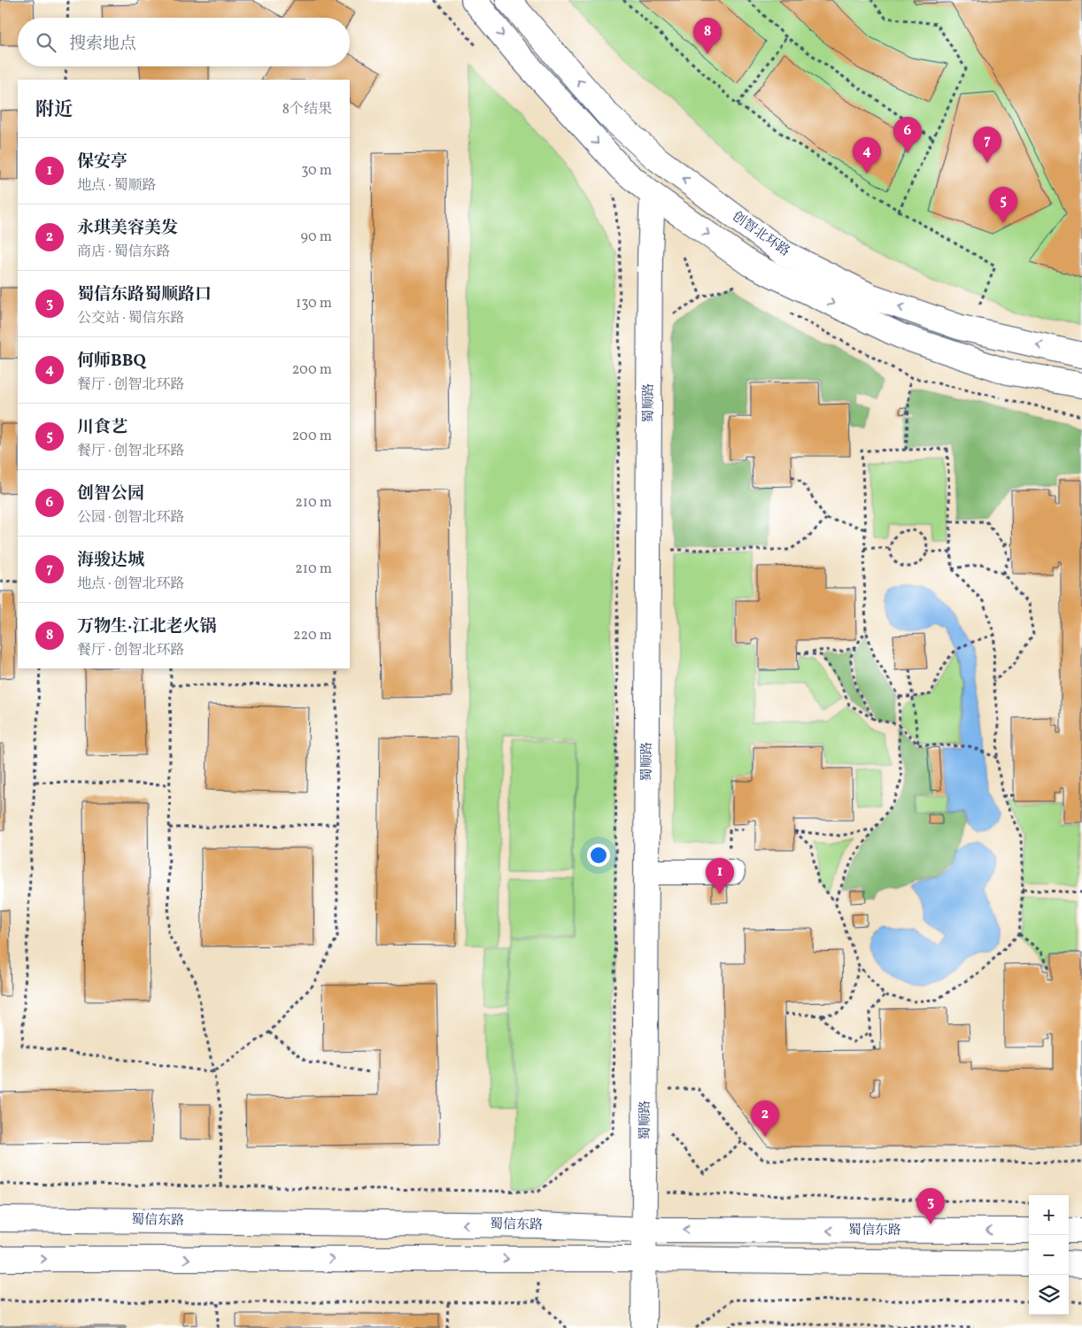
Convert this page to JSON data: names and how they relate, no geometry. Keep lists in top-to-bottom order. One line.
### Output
{"streets":{"main road":["创智北环路","蜀顺路","蜀信东路"]},"crossings":[["蜀顺路","蜀信东路"]],"page":{"pins":["8","6","7","4","5","1","2","3"],"search":"搜索地点","heading":["附近","8个结果"],"list":[{"mark":"1","name":"保安亭","note":"地点 · 蜀顺路","value":"30 m"},{"mark":"2","name":"永琪美容美发","note":"商店 · 蜀信东路","value":"90 m"},{"mark":"3","name":"蜀信东路蜀顺路口","note":"公交站 · 蜀信东路","value":"130 m"},{"mark":"4","name":"何师BBQ","note":"餐厅 · 创智北环路","value":"200 m"},{"mark":"5","name":"川食艺","note":"餐厅 · 创智北环路","value":"200 m"},{"mark":"6","name":"创智公园","note":"公园 · 创智北环路","value":"210 m"},{"mark":"7","name":"海骏达城","note":"地点 · 创智北环路","value":"210 m"},{"mark":"8","name":"万物生·江北老火锅","note":"餐厅 · 创智北环路","value":"220 m"}],"map_buttons":["+","−"]}}
